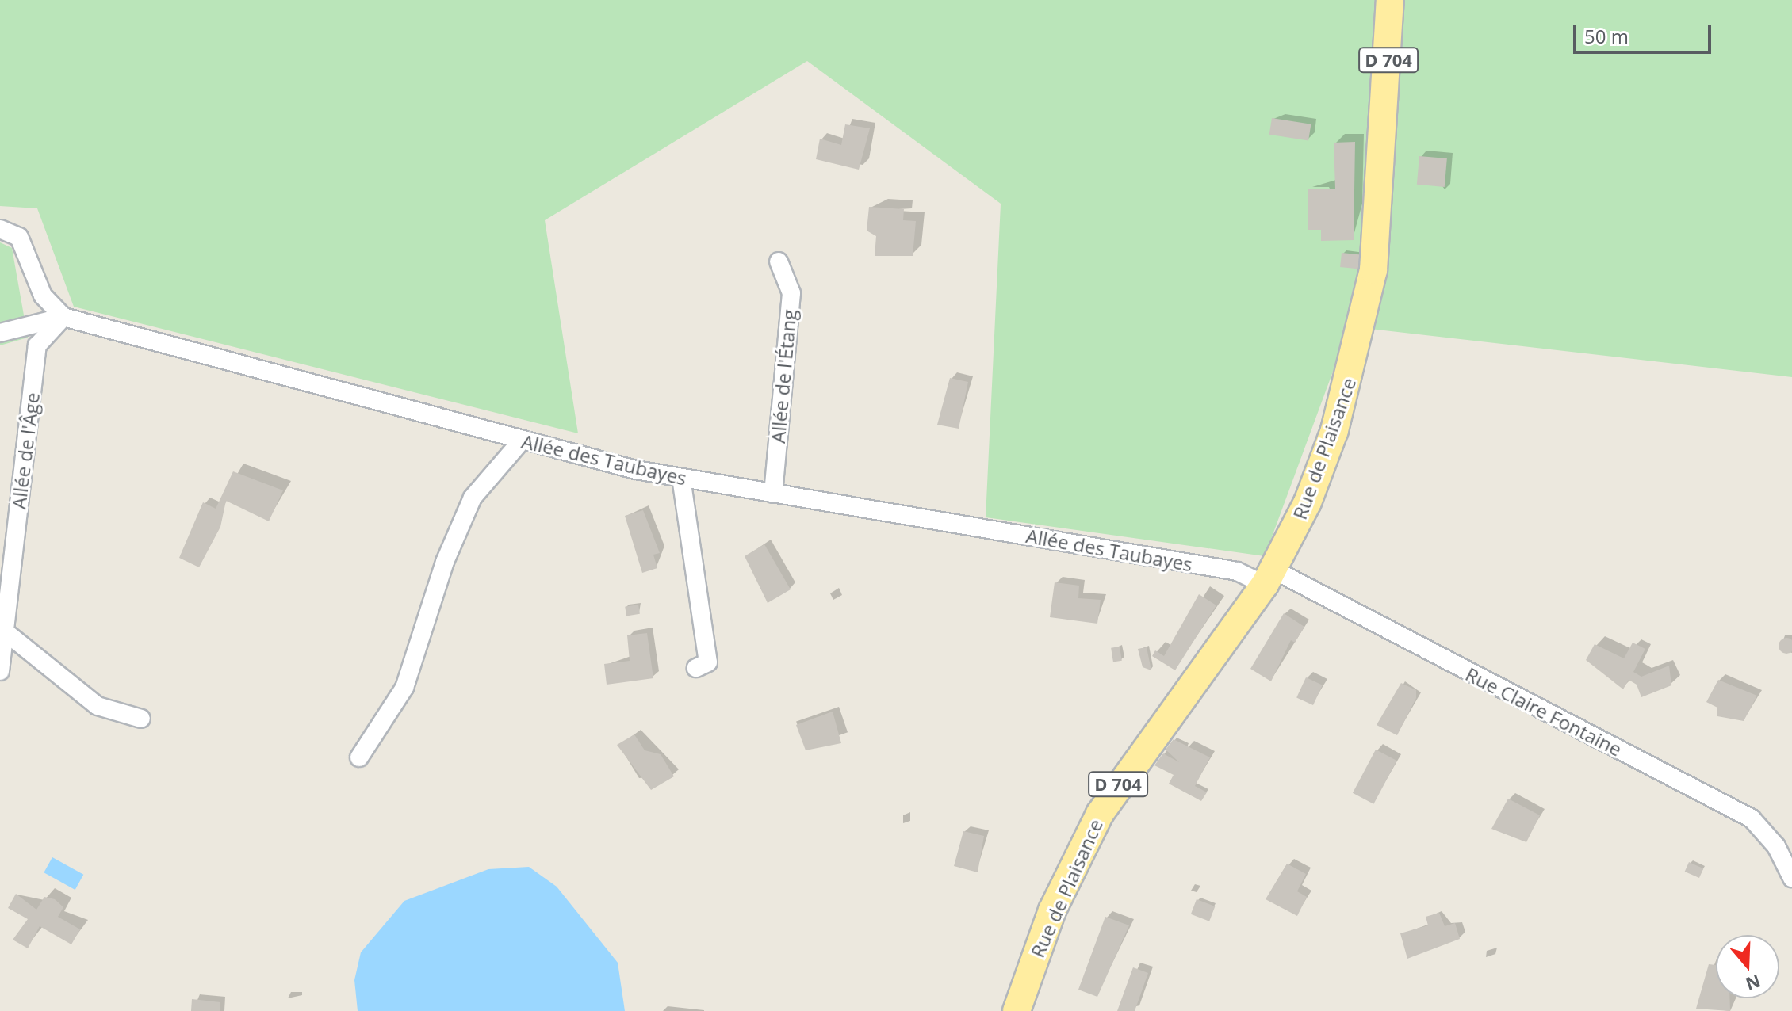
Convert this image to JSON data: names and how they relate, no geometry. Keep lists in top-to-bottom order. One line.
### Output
{"streets":{"main road":["D 704","Rue de Plaisance"],"street":["Allée de l'Étang","Allée de l'Âge","Allée des Taubayes","Rue Claire Fontaine"]},"crossings":[["Allée de l'Étang","Allée des Taubayes"],["Rue de Plaisance","Allée des Taubayes"],["Rue de Plaisance","Rue Claire Fontaine"],["Allée de l'Âge","Allée des Taubayes"],["Allée des Taubayes","Rue Claire Fontaine"]],"scale_bar":"50 m","north":"bottom"}
